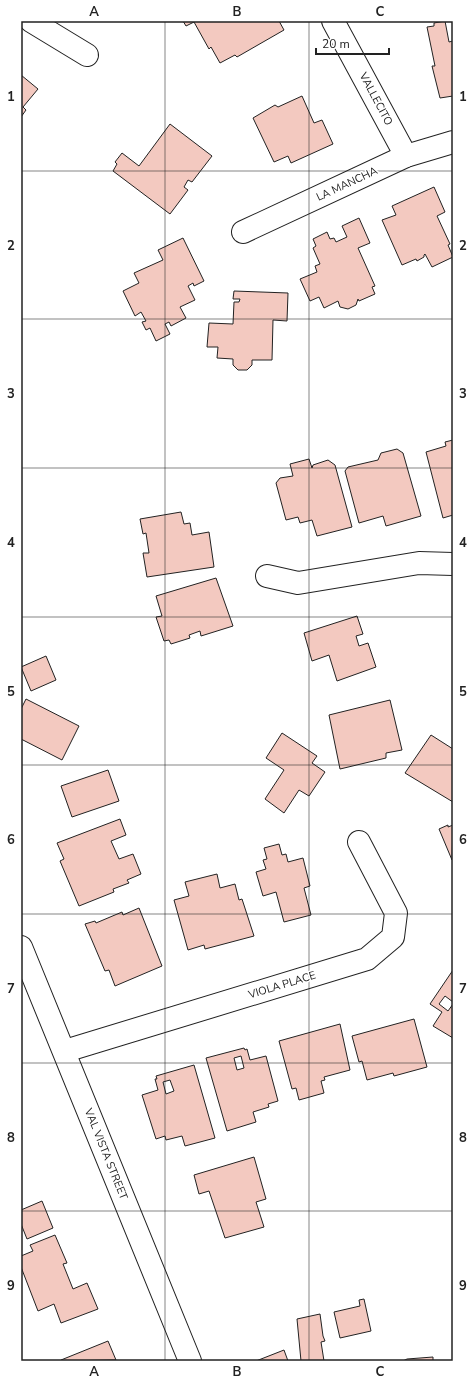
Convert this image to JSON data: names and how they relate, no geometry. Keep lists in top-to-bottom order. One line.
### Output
{"streets":{"street":["VALLECITO","LA MANCHA","VIOLA PLACE","VAL VISTA STREET"]},"crossings":[["VALLECITO","LA MANCHA"],["VIOLA PLACE","VAL VISTA STREET"]],"scale_bar":"20 m","grid":{"columns":["A","B","C"],"rows":["1","2","3","4","5","6","7","8","9"]}}
